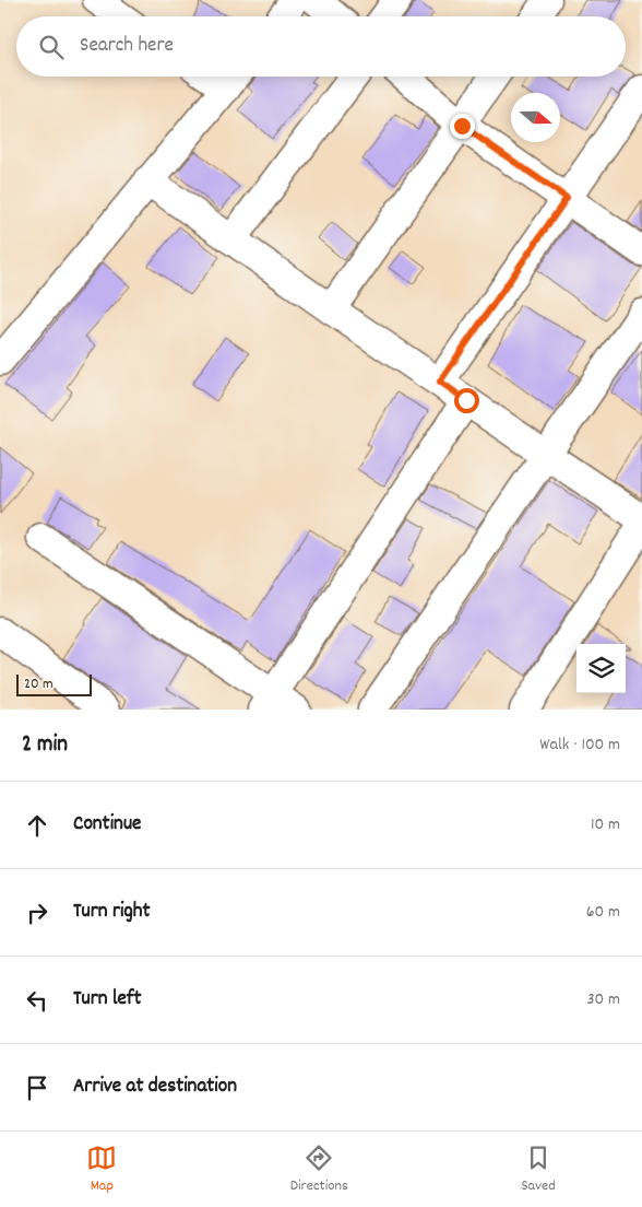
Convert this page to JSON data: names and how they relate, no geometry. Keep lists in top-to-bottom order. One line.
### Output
{"scale_bar":"20 m","north":"right","page":{"search":"Search here","scale":"20 m","heading":["2 min","Walk · 100 m"],"list":[["Continue","10 m"],["Turn right","60 m"],["Turn left","30 m"],"Arrive at destination"],"nav":["Map","Directions","Saved"]}}
